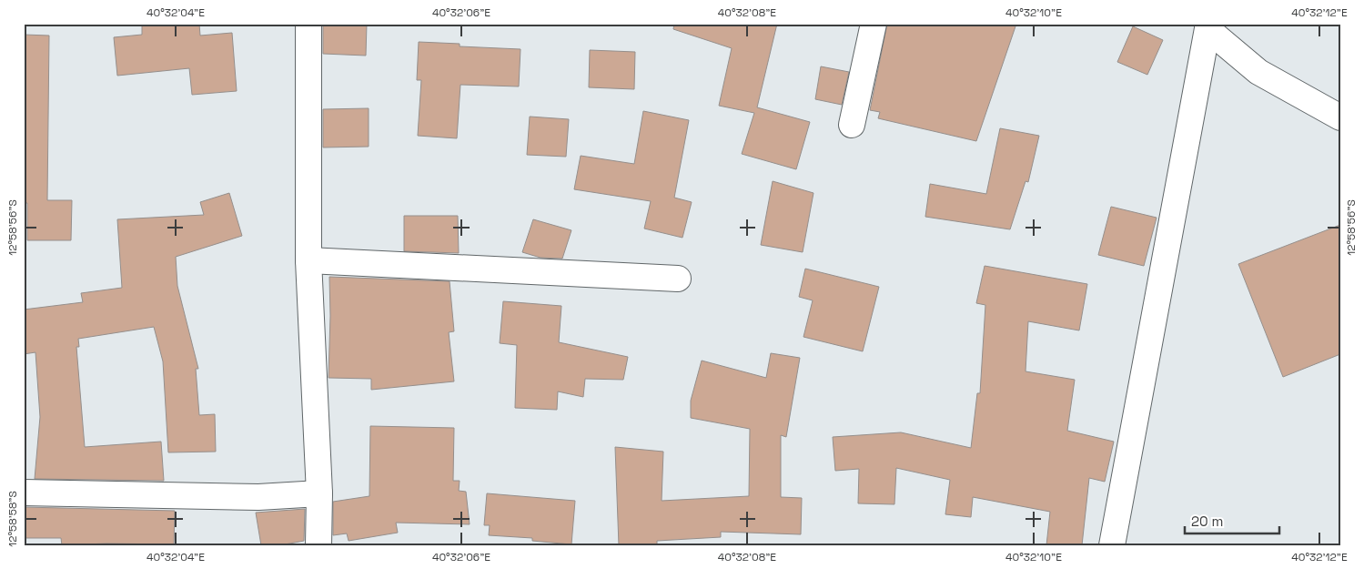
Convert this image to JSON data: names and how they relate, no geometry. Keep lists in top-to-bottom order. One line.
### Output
{"scale_bar":"20 m","coordinates":["40°32'04\"E","40°32'06\"E","40°32'08\"E","40°32'10\"E","40°32'12\"E","12°58'56\"S","12°58'58\"S"]}
